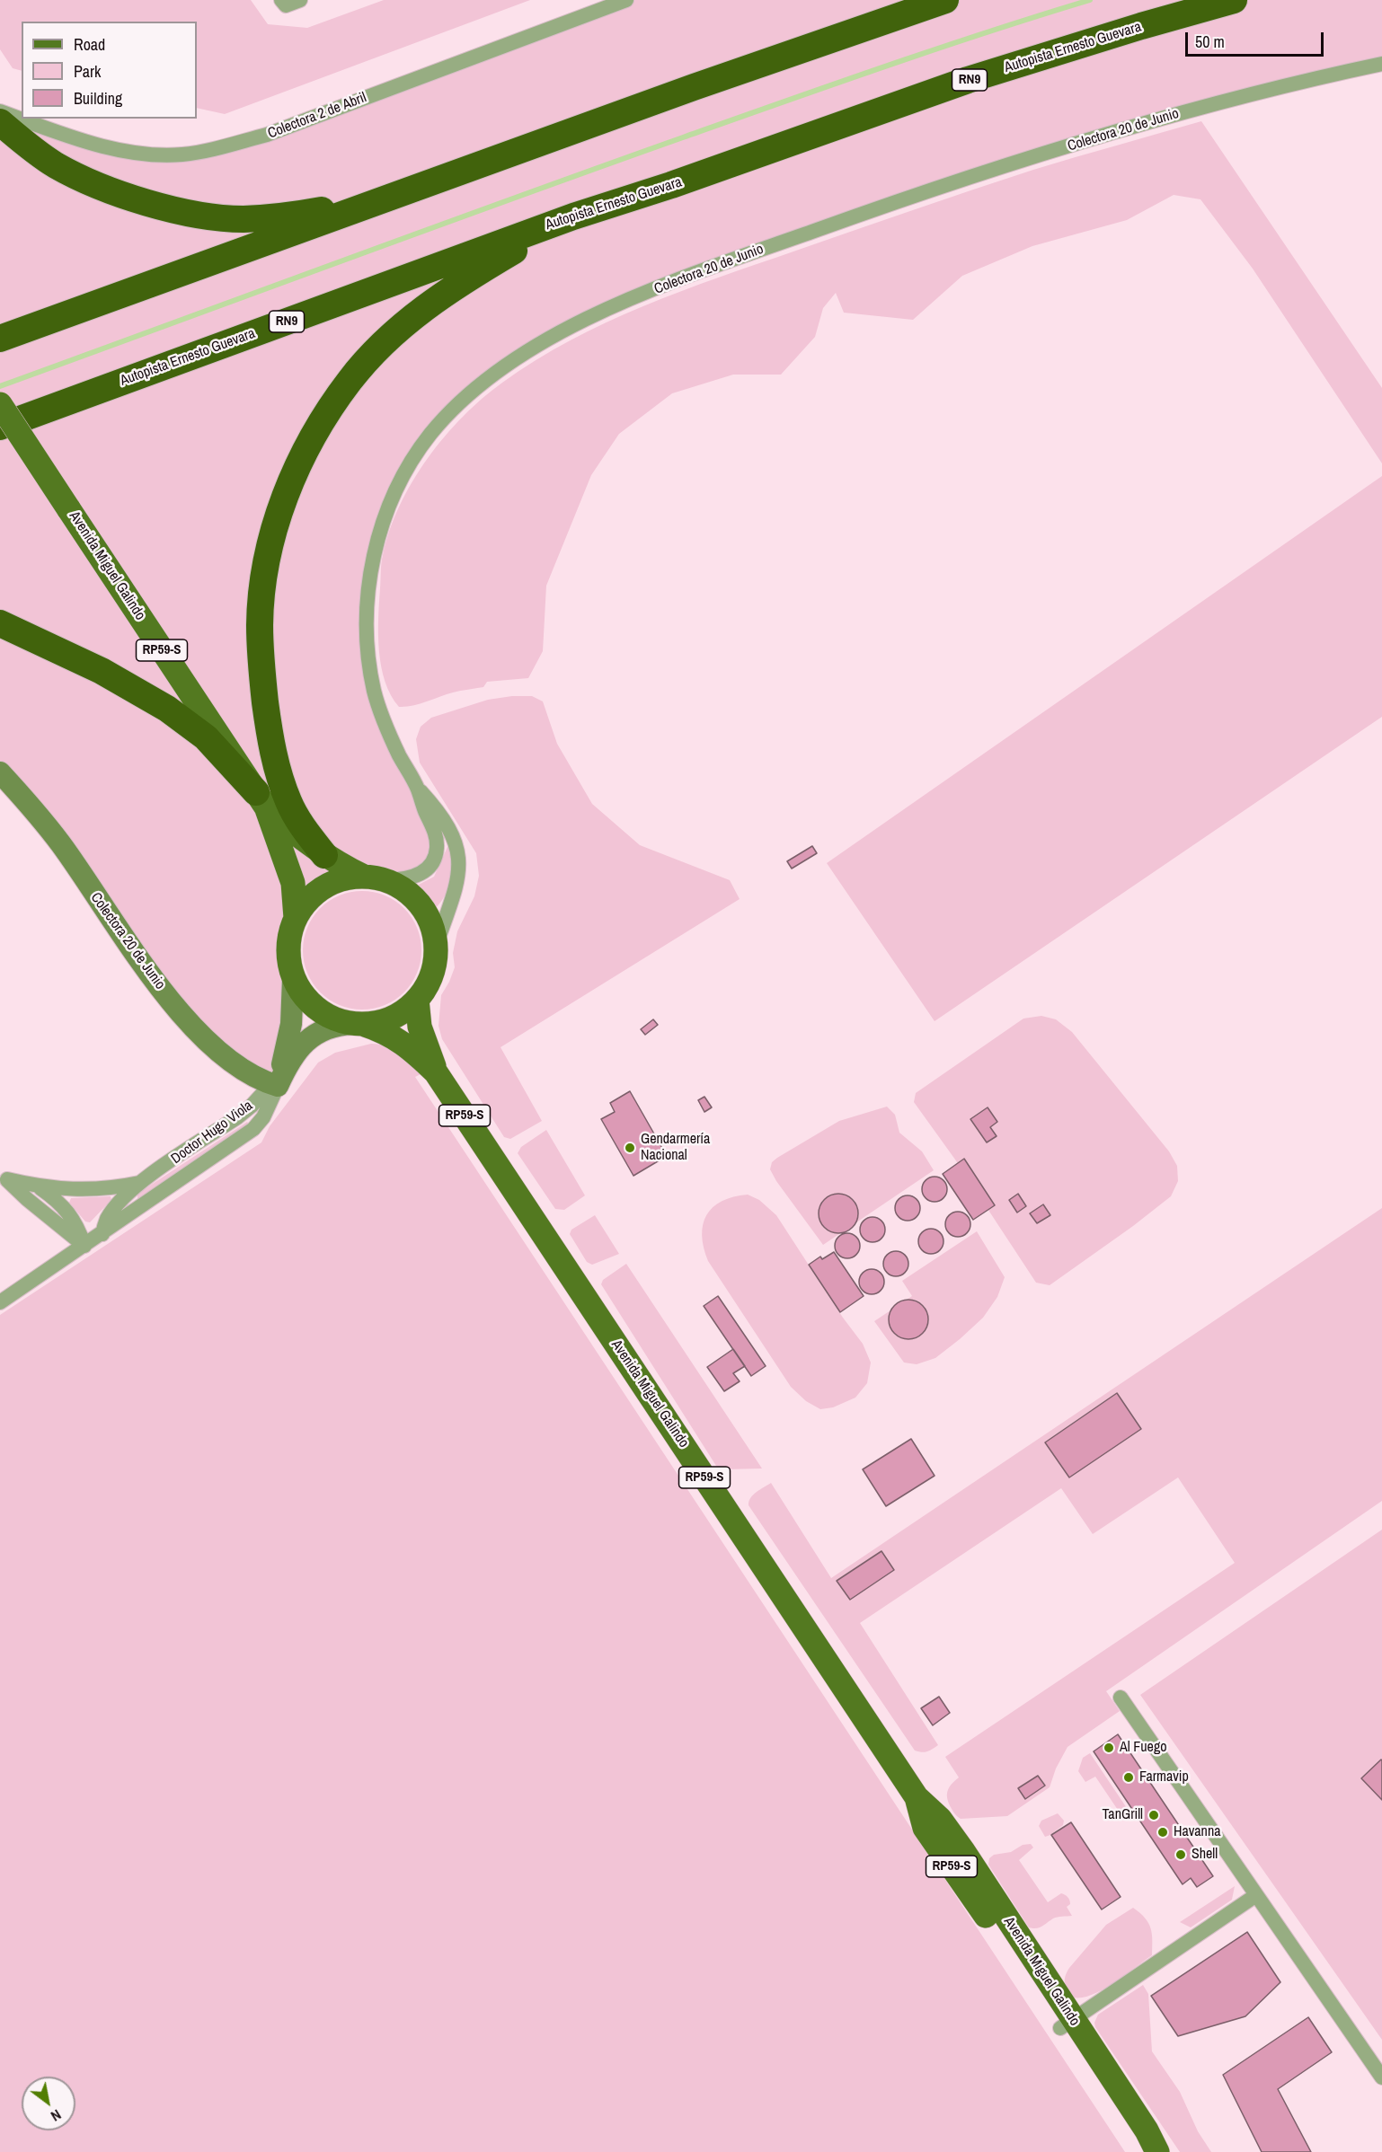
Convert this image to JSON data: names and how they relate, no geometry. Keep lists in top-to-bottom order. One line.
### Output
{"streets":{"highway":["Autopista Ernesto Guevara","RN9"],"main road":["Colectora 20 de Junio","Avenida Miguel Galindo","RP59-S","Doctor Hugo Viola"],"street":["Colectora 2 de Abril"]},"crossings":[["Colectora 20 de Junio","Avenida Miguel Galindo"],["Colectora 20 de Junio","Doctor Hugo Viola"],["Avenida Miguel Galindo","Doctor Hugo Viola"]],"places":["Gendarmería Nacional","Al Fuego","Farmavip","TanGrill","Havanna","Shell"],"legend":["Road","Park","Building"],"scale_bar":"50 m","north":"bottom right"}
